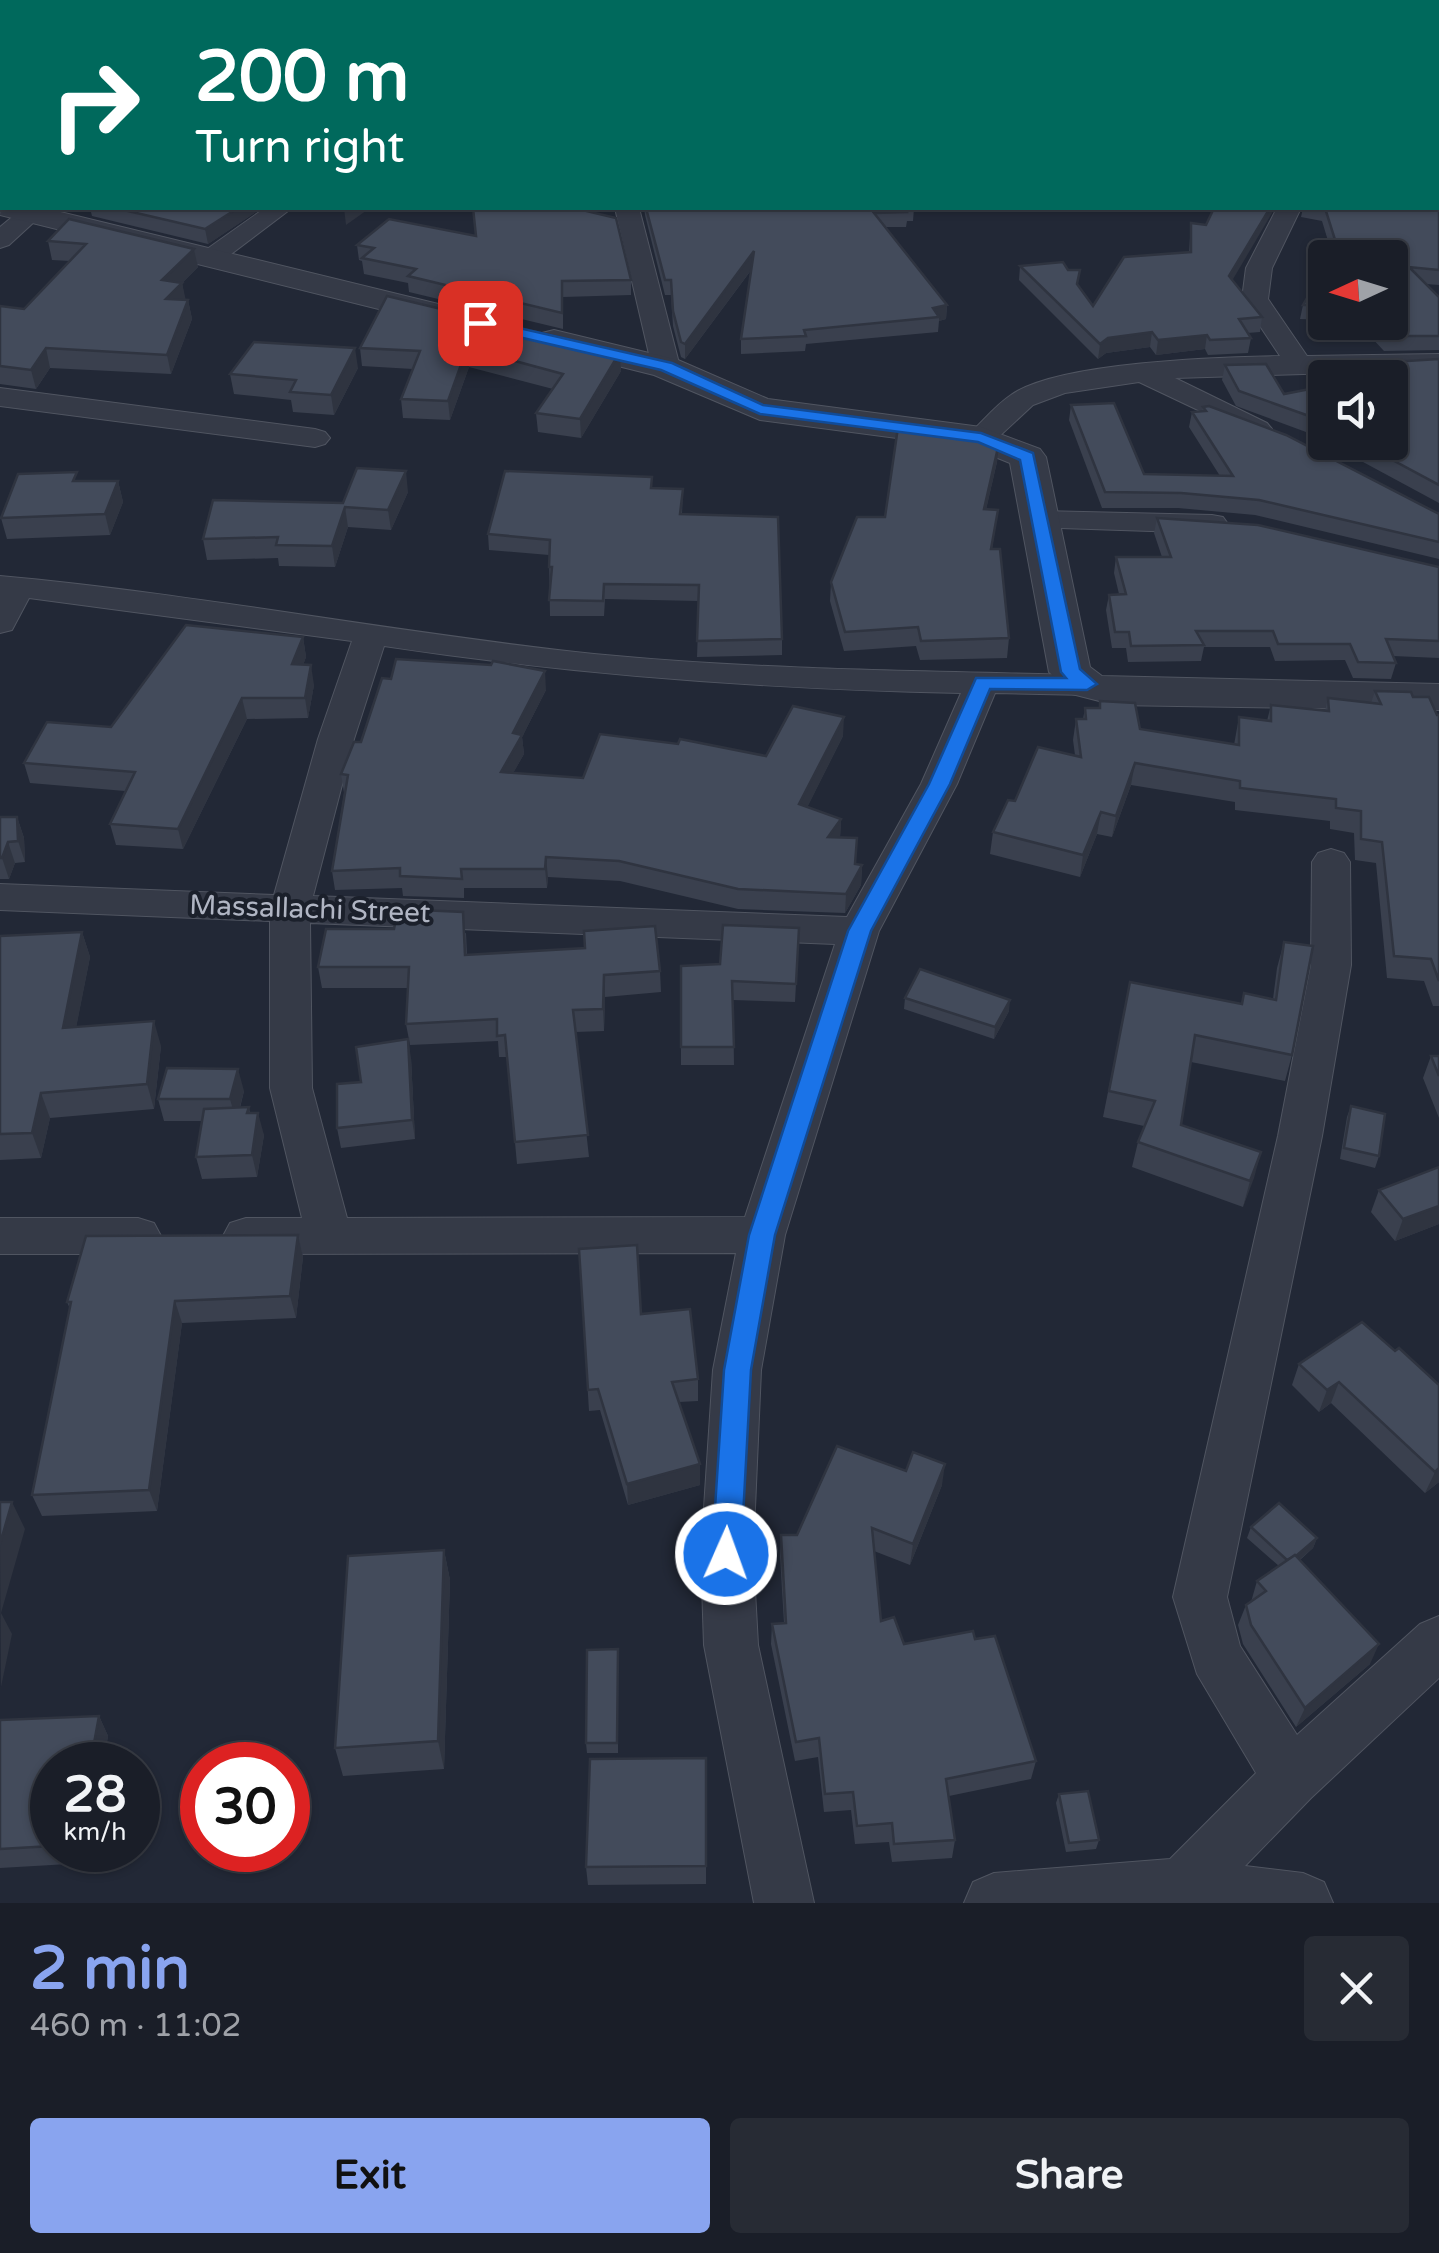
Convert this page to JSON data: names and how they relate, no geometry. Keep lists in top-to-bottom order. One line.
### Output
{"streets":{"street":["Massallachi Street"]},"north":"left","page":{"turn":["200 m","Turn right"],"speed":"28 km/h","limit":"30","heading":["2 min","460 m · 11:02"],"buttons":["Exit","Share"]}}
